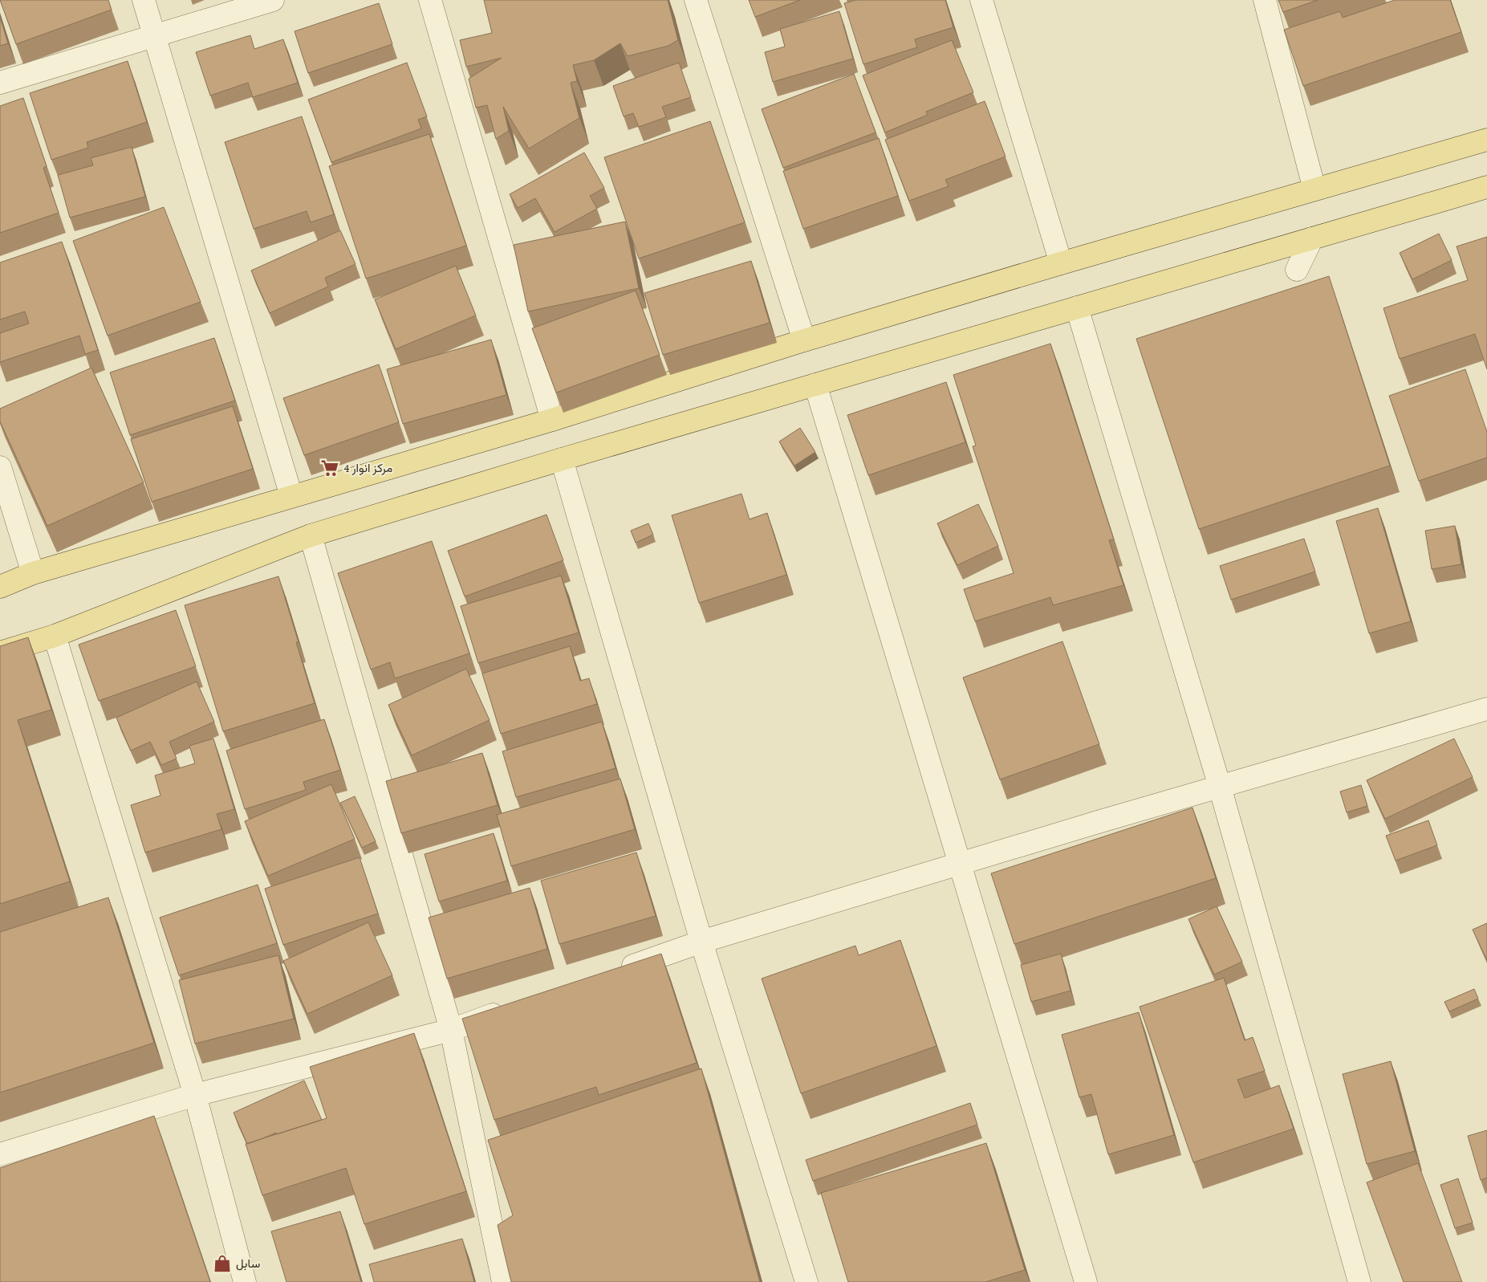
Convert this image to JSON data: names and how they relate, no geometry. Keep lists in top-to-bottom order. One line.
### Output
{"places":{"supermarket":["مركز انوار 4"],"shop":["سابل"]}}
